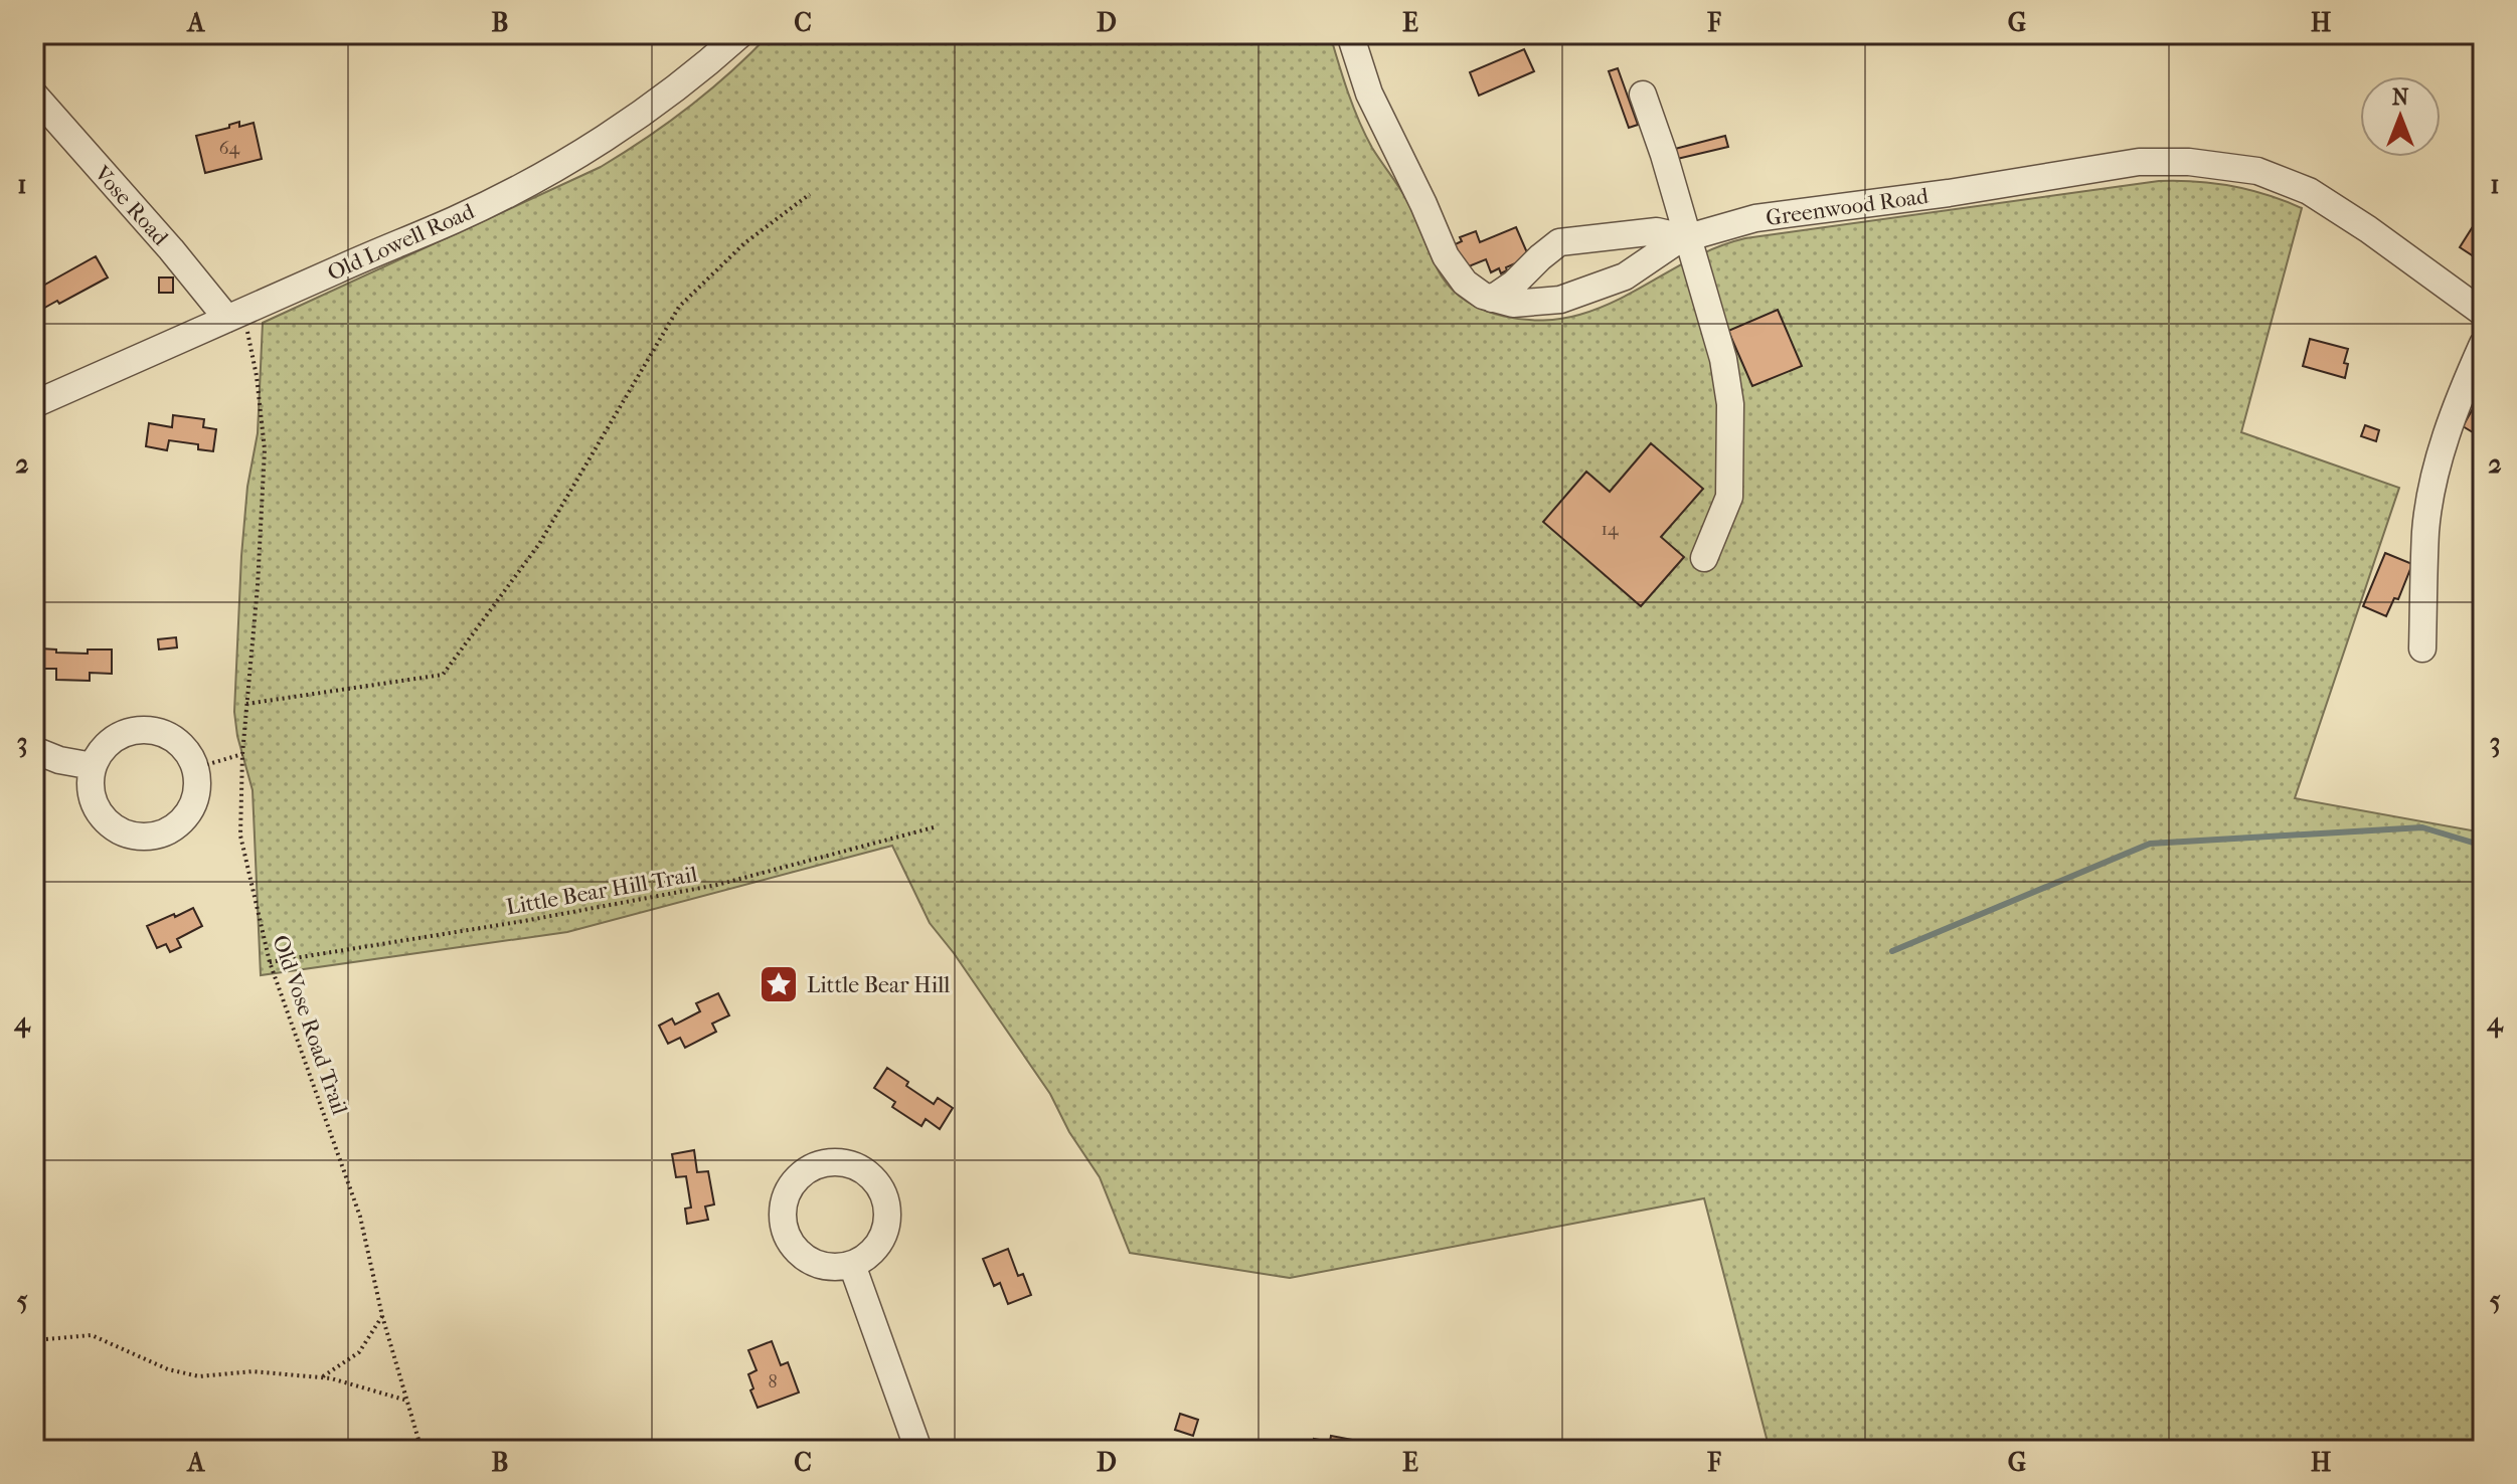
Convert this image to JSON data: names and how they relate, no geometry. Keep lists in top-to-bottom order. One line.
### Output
{"streets":{"street":["Vose Road","Greenwood Road","Old Lowell Road"],"path":["Little Bear Hill Trail","Old Vose Road Trail"]},"crossings":[["Vose Road","Old Lowell Road"],["Vose Road","Old Vose Road Trail"],["Old Lowell Road","Old Vose Road Trail"],["Little Bear Hill Trail","Old Vose Road Trail"]],"places":{"place":["Little Bear Hill"]},"house_numbers":["64","14","8"],"north":"top","grid":{"columns":["A","B","C","D","E","F","G","H"],"rows":["1","2","3","4","5"]}}
